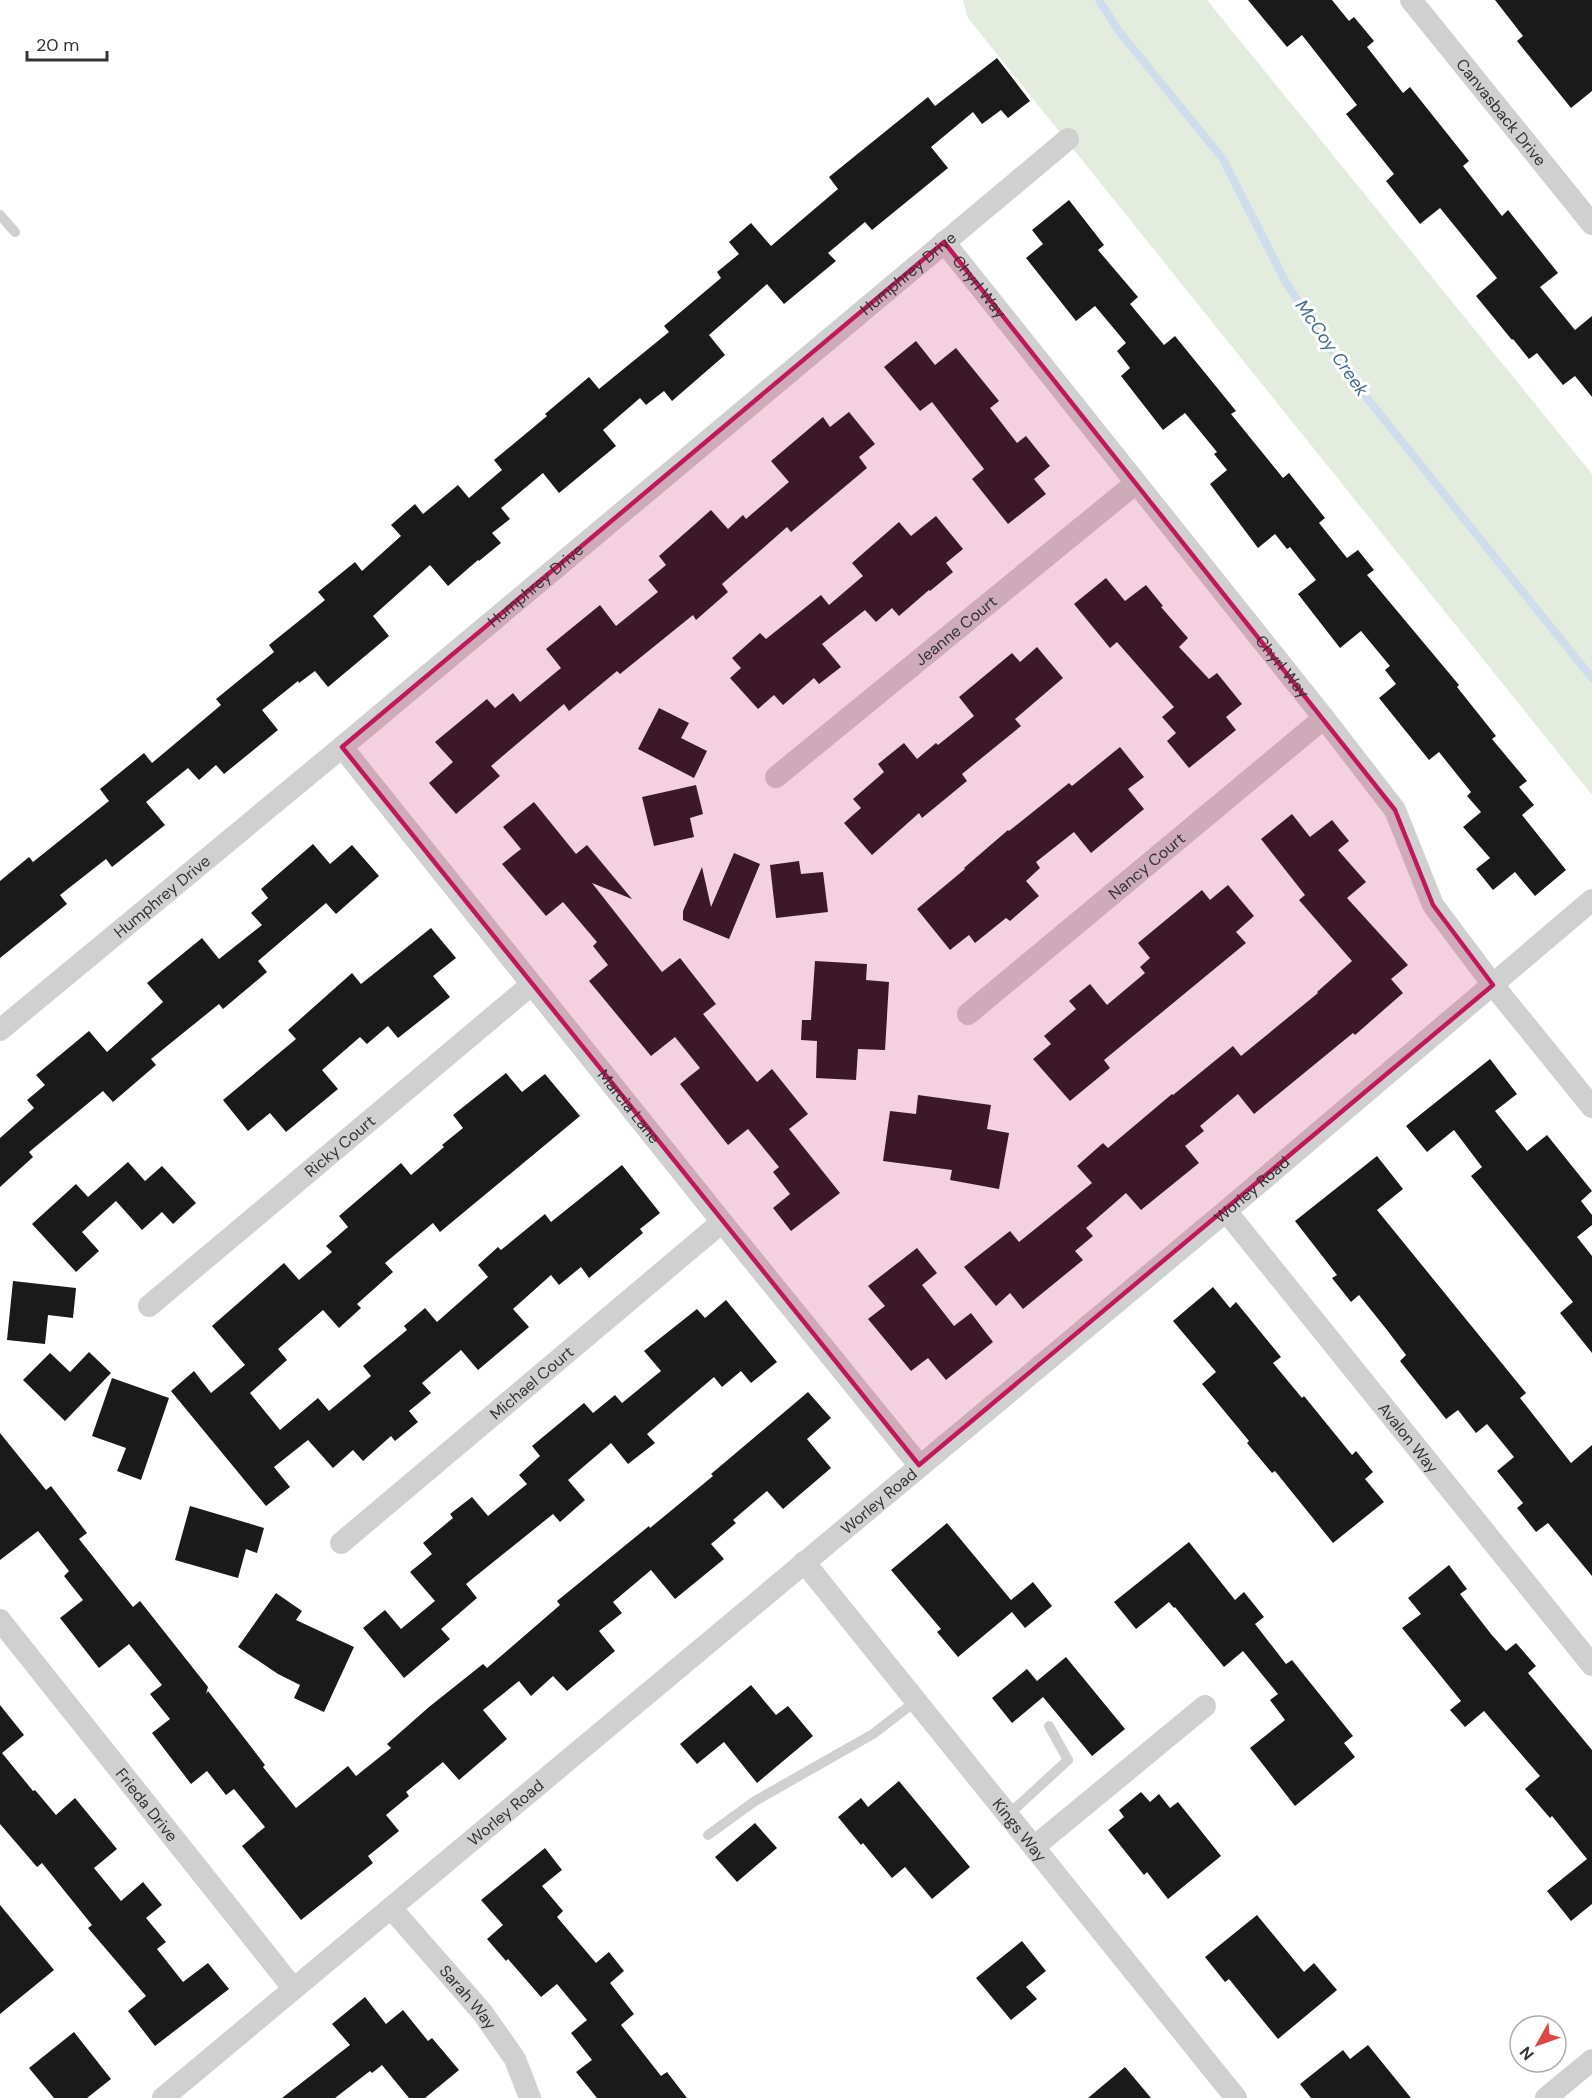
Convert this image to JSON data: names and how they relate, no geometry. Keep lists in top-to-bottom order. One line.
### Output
{"streets":{"street":["Canvasback Drive","Humphrey Drive","Chyrl Way","Jeanne Court","Nancy Court","Marcia Lane","Ricky Court","Worley Road","Michael Court","Avalon Way","Frieda Drive","Kings Way","Sarah Way"]},"crossings":[["Humphrey Drive","Chyrl Way"],["Humphrey Drive","Marcia Lane"],["Chyrl Way","Jeanne Court"],["Chyrl Way","Nancy Court"],["Chyrl Way","Worley Road"],["Marcia Lane","Ricky Court"],["Marcia Lane","Worley Road"],["Marcia Lane","Michael Court"],["Worley Road","Avalon Way"],["Worley Road","Frieda Drive"],["Worley Road","Kings Way"],["Worley Road","Sarah Way"]],"water":["McCoy Creek"],"scale_bar":"20 m","north":"bottom left"}
